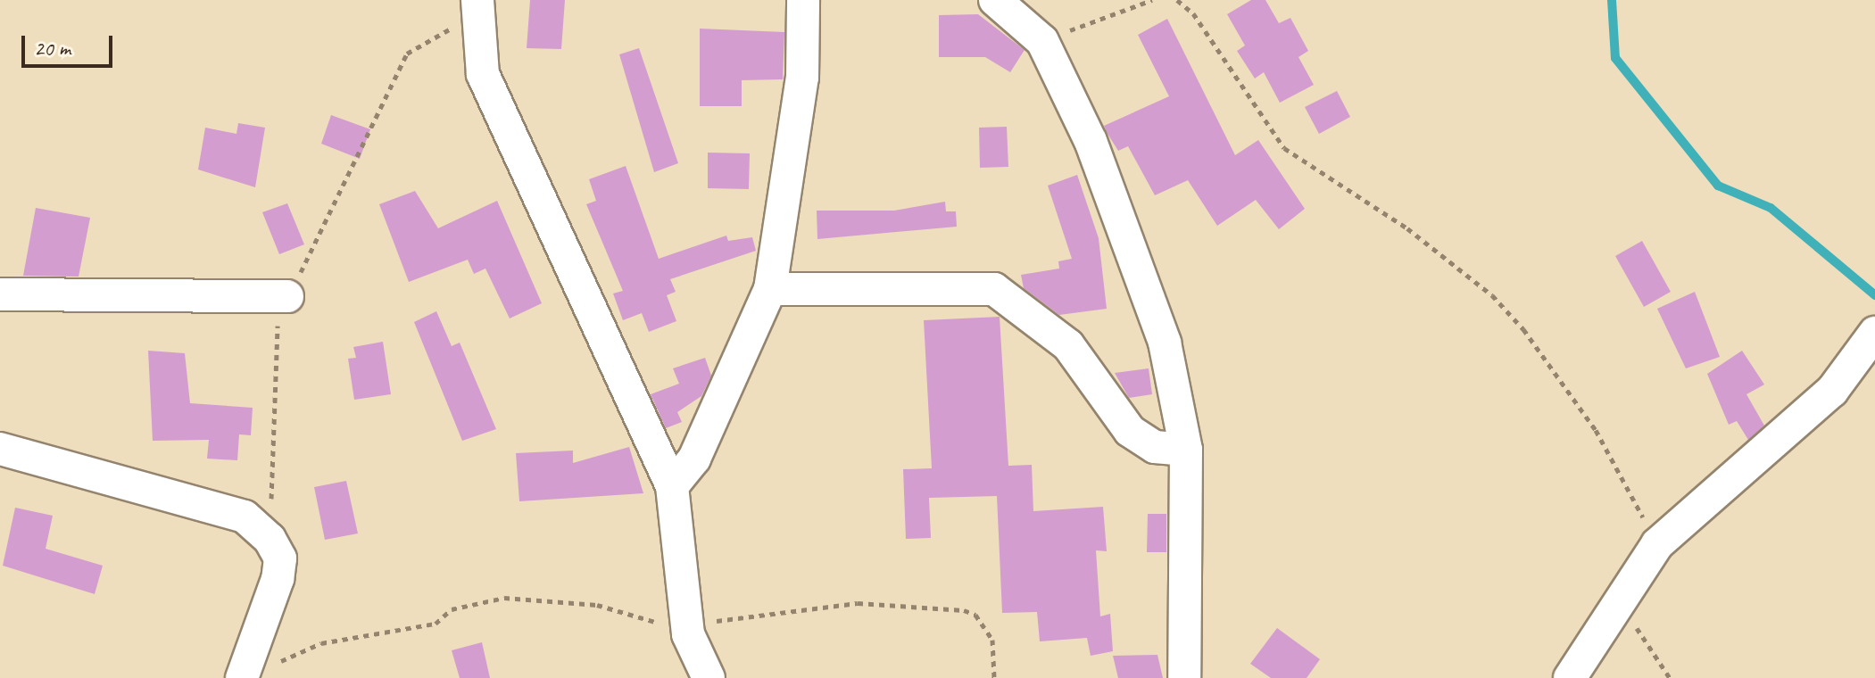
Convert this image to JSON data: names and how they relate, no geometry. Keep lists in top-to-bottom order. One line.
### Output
{"scale_bar":"20 m"}
